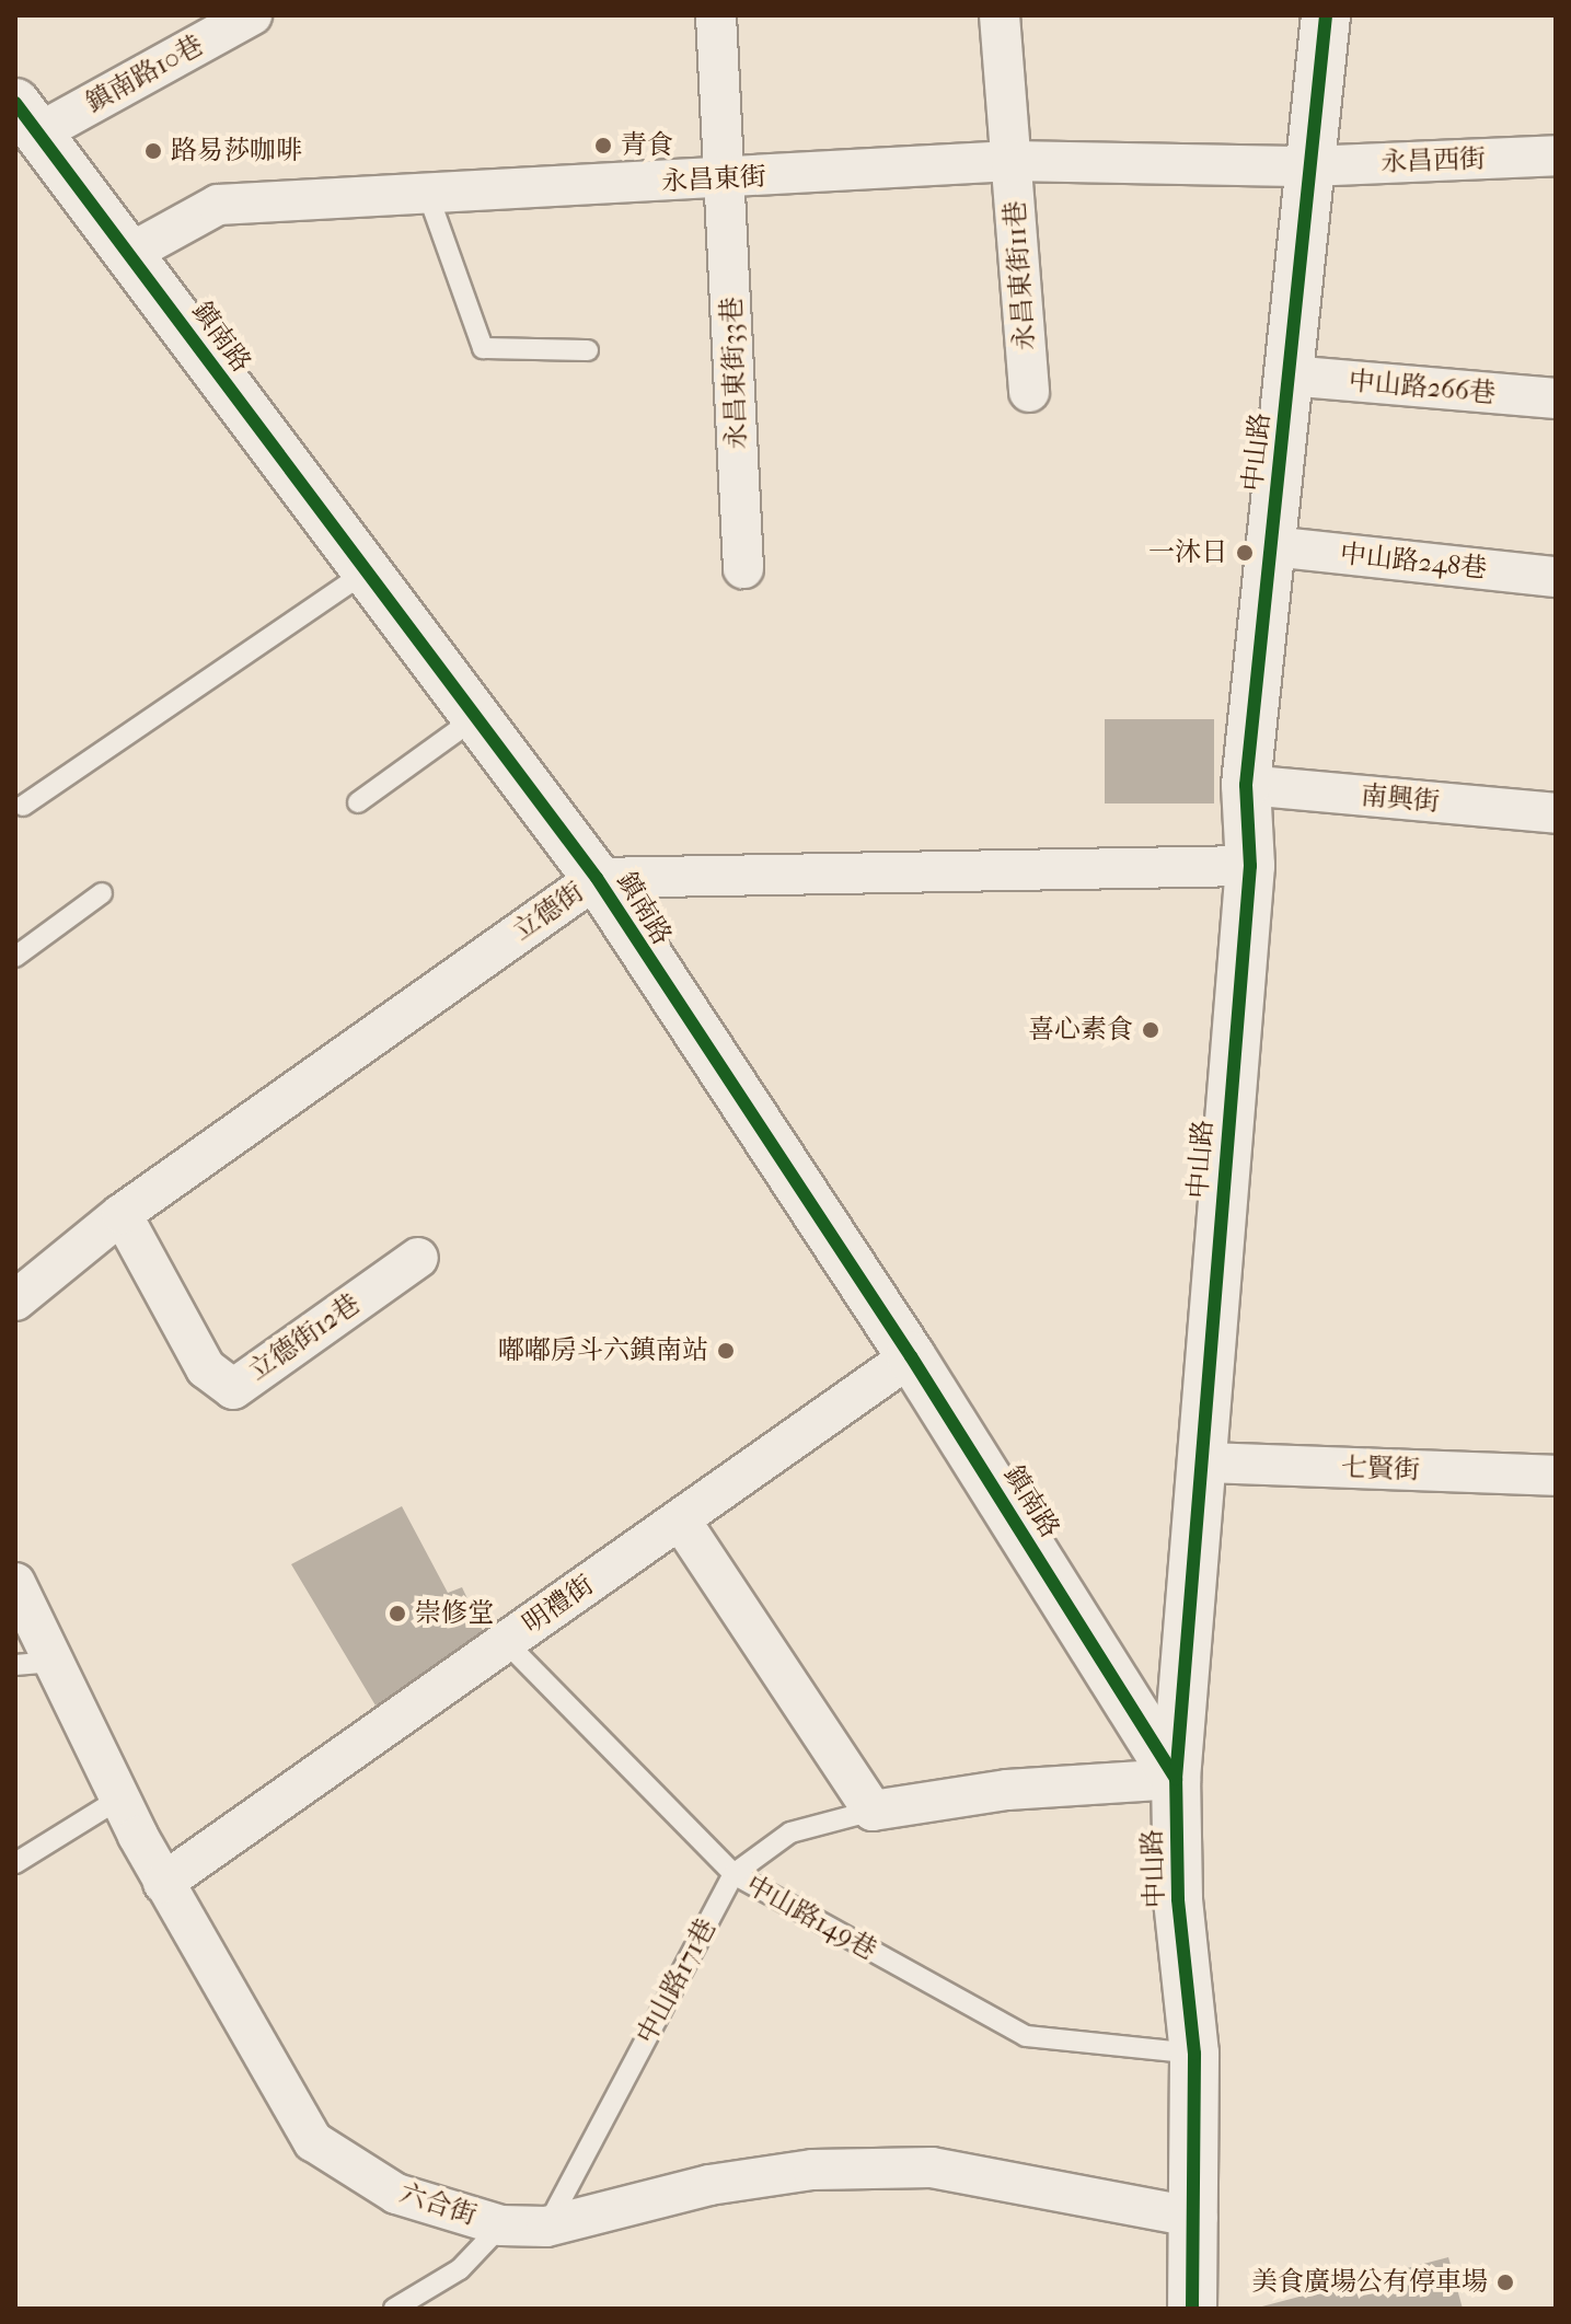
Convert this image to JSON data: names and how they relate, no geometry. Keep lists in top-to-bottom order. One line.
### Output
{"streets":{"street":["鎮南路10巷","永昌西街","永昌東街","永昌東街11巷","鎮南路","永昌東街33巷","中山路266巷","中山路","中山路248巷","南興街","立德街","立德街12巷","七賢街","明禮街","中山路171巷","六合街"],"lane":["中山路149巷"]},"crossings":[["鎮南路10巷","鎮南路"],["永昌西街","永昌東街"],["永昌西街","中山路"],["永昌東街","永昌東街11巷"],["永昌東街","鎮南路"],["永昌東街","永昌東街33巷"],["永昌東街","中山路"],["鎮南路","中山路"],["鎮南路","立德街"],["鎮南路","明禮街"],["鎮南路","中山路171巷"],["中山路266巷","中山路"],["中山路","中山路248巷"],["中山路","南興街"],["中山路","立德街"],["中山路","七賢街"],["中山路","中山路149巷"],["中山路","中山路171巷"],["中山路","六合街"],["立德街","立德街12巷"],["明禮街","中山路149巷"],["明禮街","六合街"],["中山路149巷","中山路171巷"],["中山路171巷","六合街"]],"places":["青食","路易莎咖啡","一沐日","喜心素食","嘟嘟房斗六鎮南站","崇修堂","美食廣場公有停車場"]}
